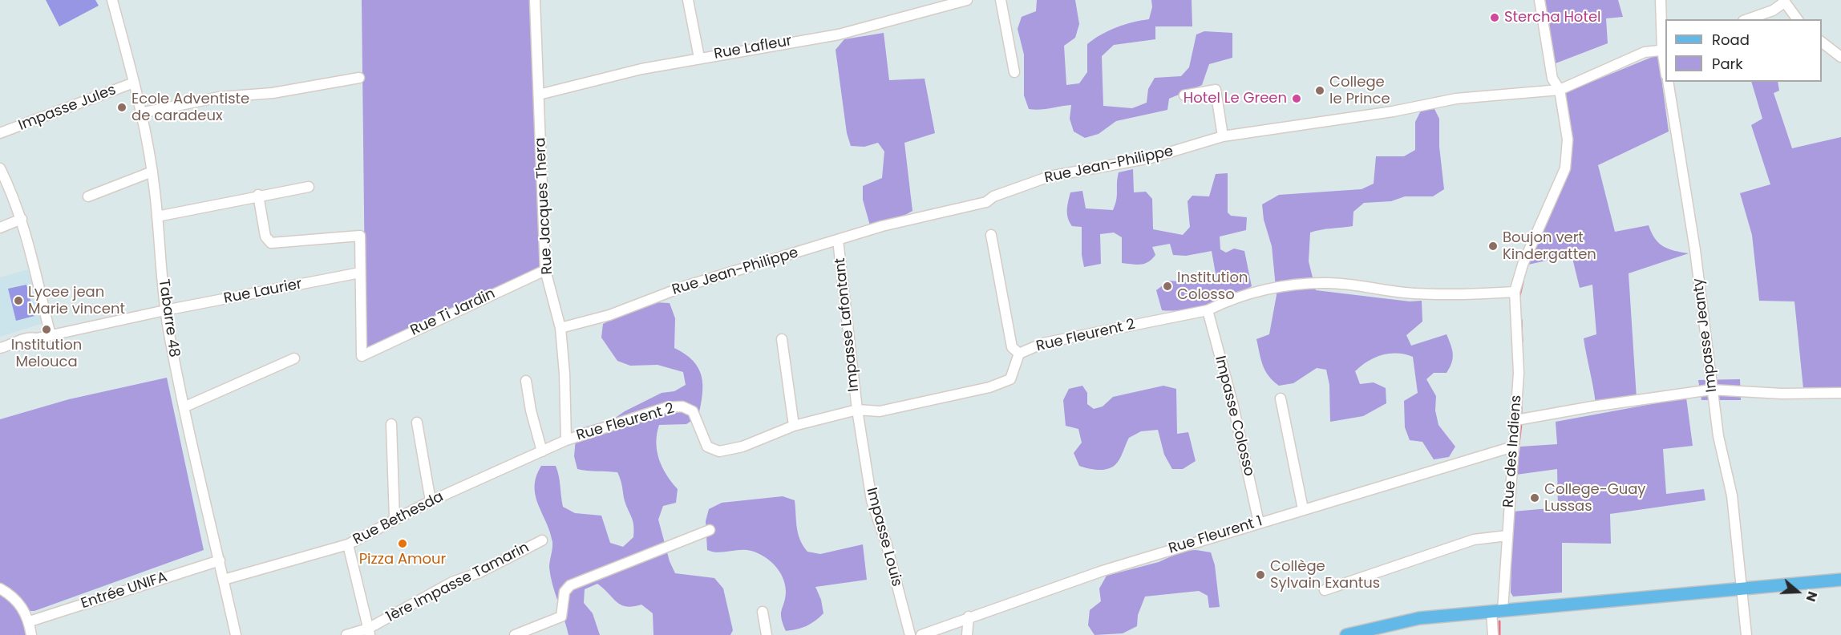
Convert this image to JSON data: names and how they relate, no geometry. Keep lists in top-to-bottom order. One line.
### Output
{"streets":{"street":["Rue Lafleur","Impasse Jules","Rue Jean-Philippe","Rue Jacques Thera","Rue Laurier","Rue Ti Jardin","Tabarre 48","Impasse Lafontant","Impasse Jeanty","Rue Fleurent 2","Impasse Colosso","Rue des Indiens","Rue Bethesda","Rue Fleurent 1","Impasse Louis","1ère Impasse Tamarin","Entrée UNIFA"]},"crossings":[["Rue Lafleur","Rue Jacques Thera"],["Impasse Jules","Tabarre 48"],["Rue Jean-Philippe","Rue Jacques Thera"],["Rue Jean-Philippe","Impasse Lafontant"],["Rue Jean-Philippe","Rue des Indiens"],["Rue Jacques Thera","Rue Ti Jardin"],["Rue Jacques Thera","Rue Fleurent 2"],["Rue Jacques Thera","Rue Bethesda"],["Rue Laurier","Rue Ti Jardin"],["Rue Laurier","Tabarre 48"],["Tabarre 48","Rue Bethesda"],["Tabarre 48","Entrée UNIFA"],["Impasse Lafontant","Rue Fleurent 2"],["Impasse Lafontant","Impasse Louis"],["Rue Fleurent 2","Impasse Colosso"],["Rue Fleurent 2","Rue des Indiens"],["Rue Fleurent 2","Rue Bethesda"],["Rue Fleurent 2","Impasse Louis"],["Impasse Colosso","Rue Fleurent 1"],["Rue des Indiens","Rue Fleurent 1"]],"places":["Stercha Hotel","College le Prince","Hotel Le Green","Ecole Adventiste de caradeux","Boujon vert Kindergatten","Institution Colosso","Lycee jean Marie vincent","Institution Melouca","College-Guay Lussas","Pizza Amour","Collège Sylvain Exantus"],"legend":["Road","Park"],"north":"right"}
